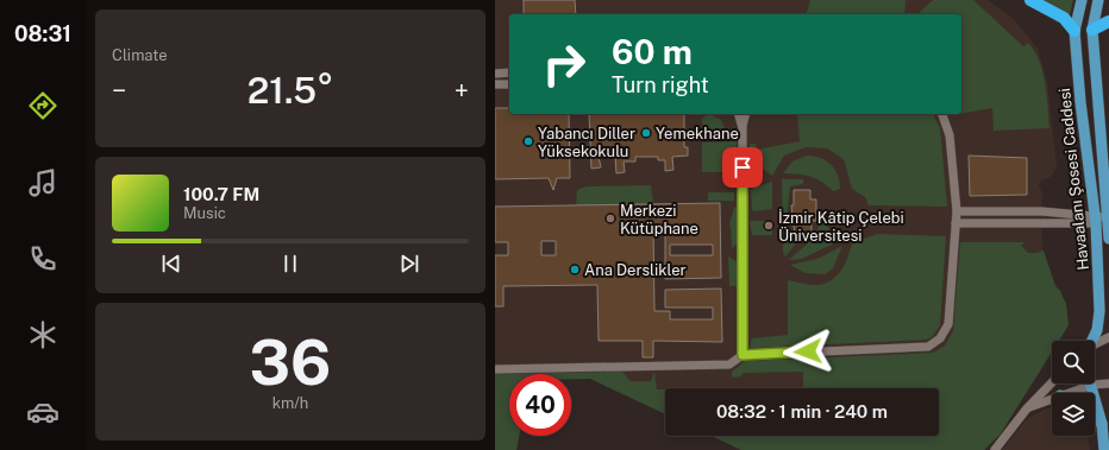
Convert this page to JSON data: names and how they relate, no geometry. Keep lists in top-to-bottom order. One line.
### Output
{"streets":{"main road":["Havaalanı Şosesi Caddesi"]},"places":["Yemekhane","Yabancı Diller Yüksekokulu","Merkezi Kütüphane","İzmir Kâtip Çelebi Üniversitesi","Ana Derslikler"],"page":{"tabs":"08:31","tile":["Climate",["36","km/h"]],"turn":["60 m","Turn right"],"heat":["−","21.5°","+"],"song":["100.7 FM","Music"],"limit":"40","trip":"08:32 · 1 min · 240 m"}}
